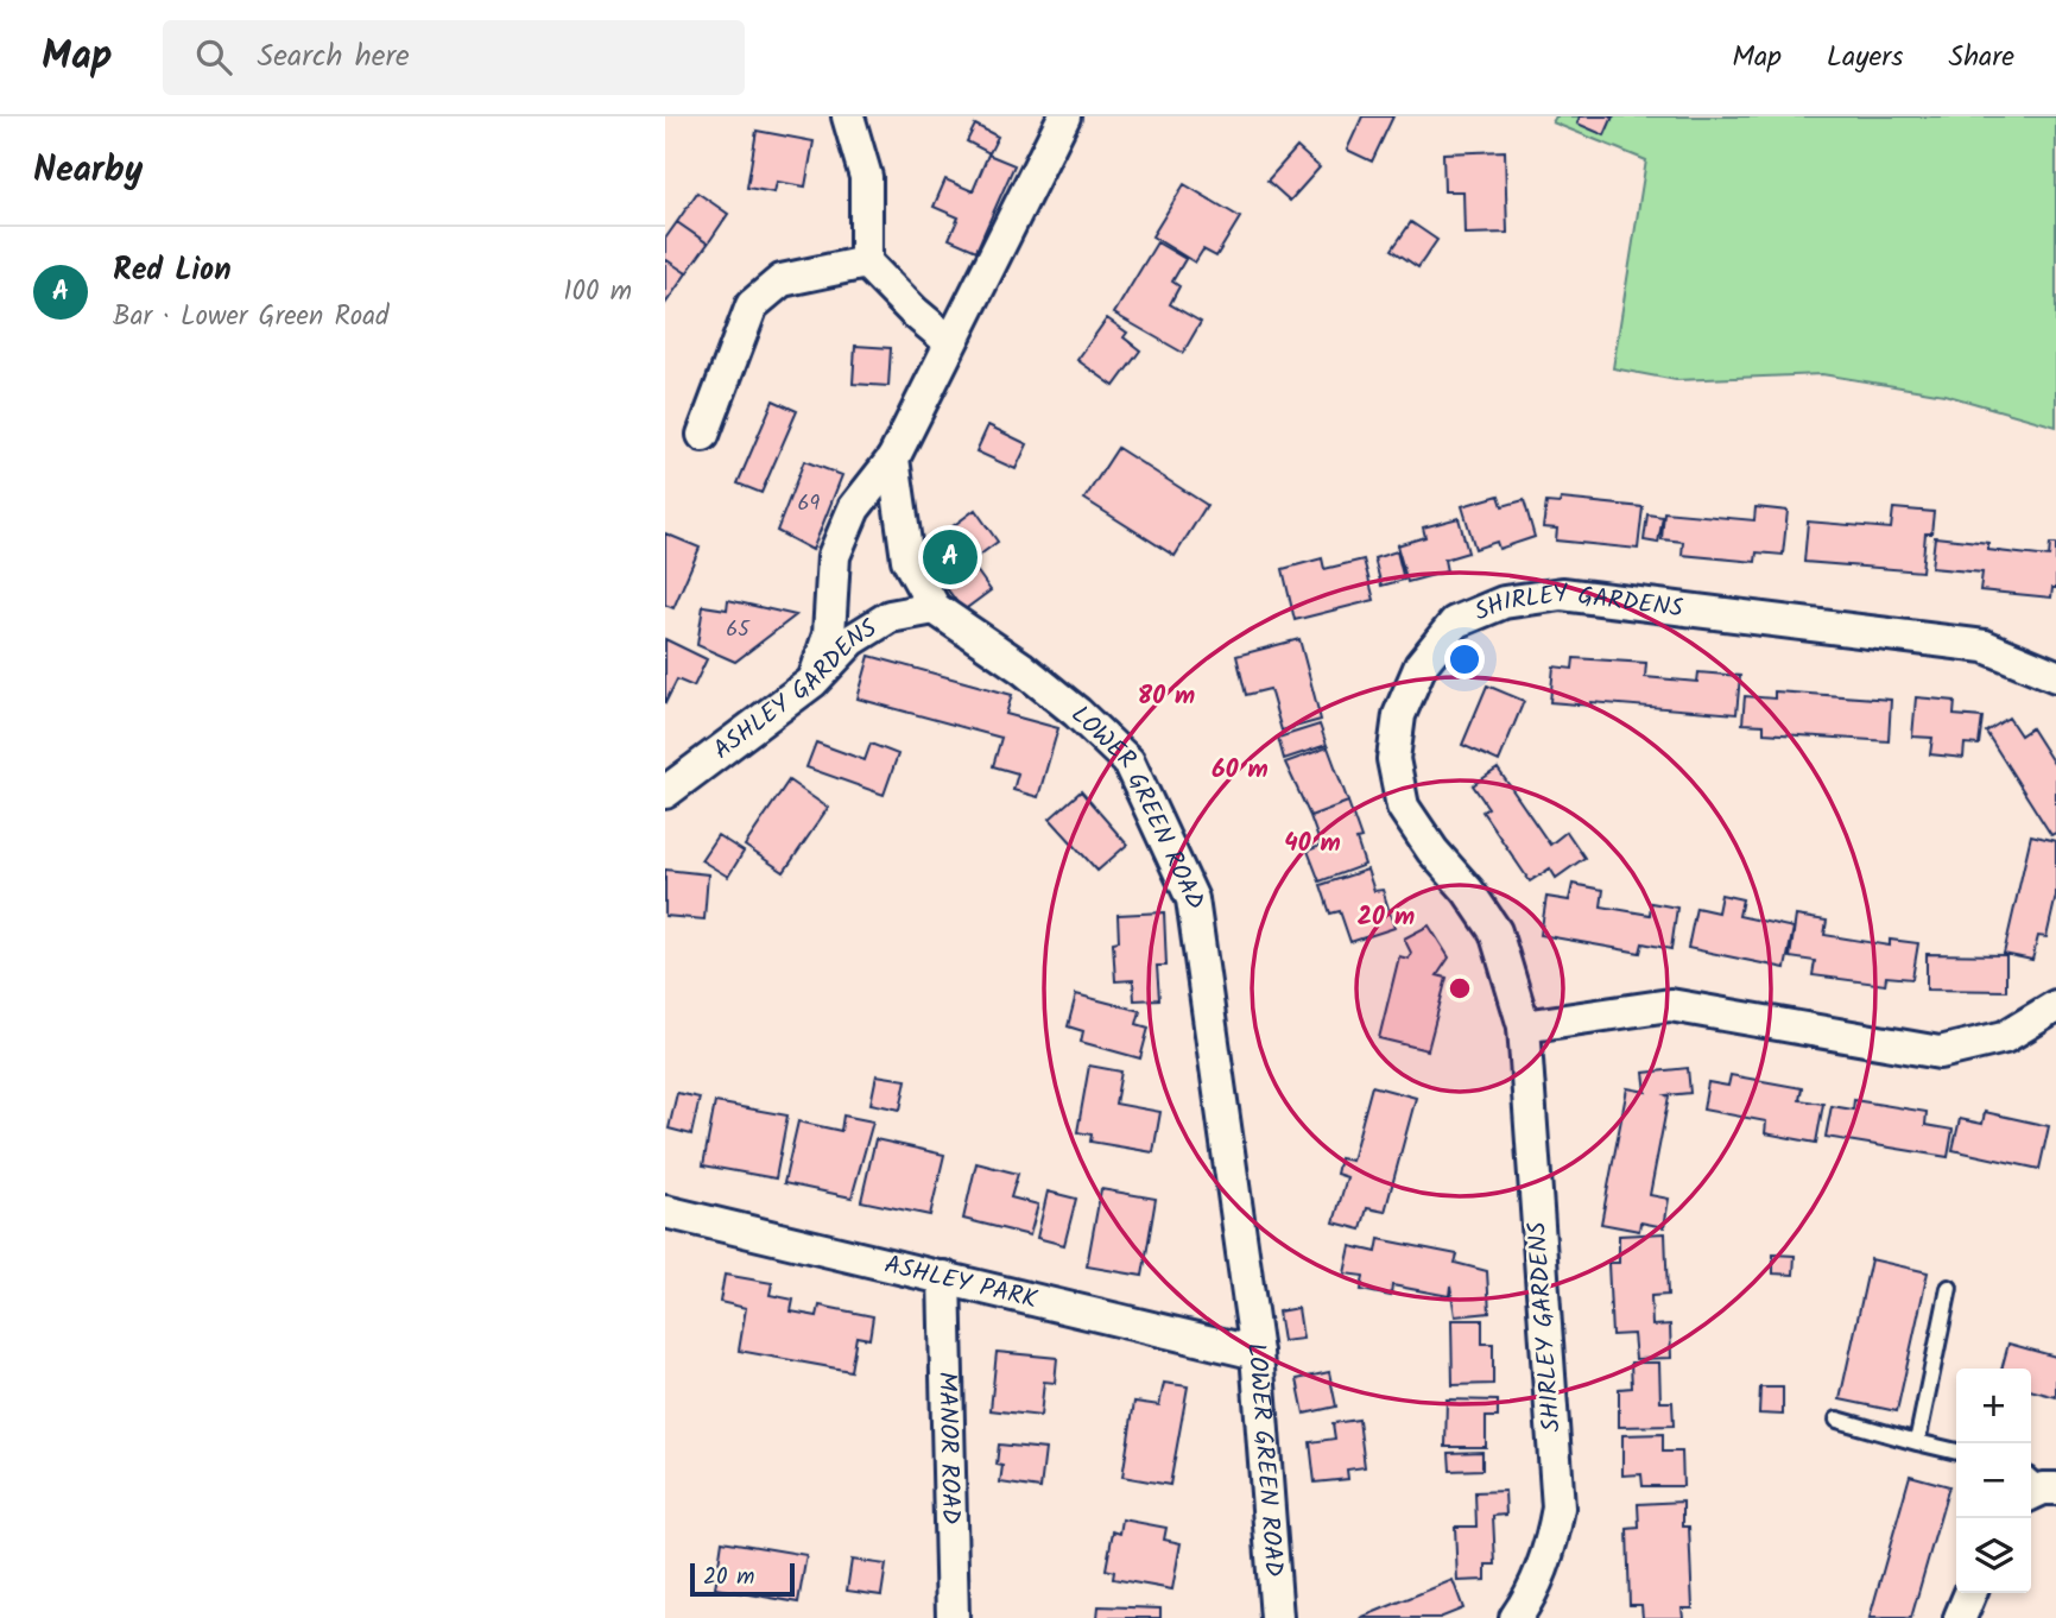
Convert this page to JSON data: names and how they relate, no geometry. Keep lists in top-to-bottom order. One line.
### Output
{"streets":{"street":["SHIRLEY GARDENS","ASHLEY GARDENS","LOWER GREEN ROAD","ASHLEY PARK","MANOR ROAD"]},"crossings":[["ASHLEY GARDENS","LOWER GREEN ROAD"],["LOWER GREEN ROAD","ASHLEY PARK"],["ASHLEY PARK","MANOR ROAD"]],"house_numbers":["69","65"],"scale_bar":"20 m","page":{"header":"Map","search":"Search here","nav":["Map","Layers","Share"],"heading":"Nearby","list":[{"mark":"A","name":"Red Lion","note":"Bar · Lower Green Road","value":"100 m"}],"pins":"A","map_buttons":["+","−"],"scale":"20 m"},"rings":["80 m","60 m","40 m","20 m"]}
